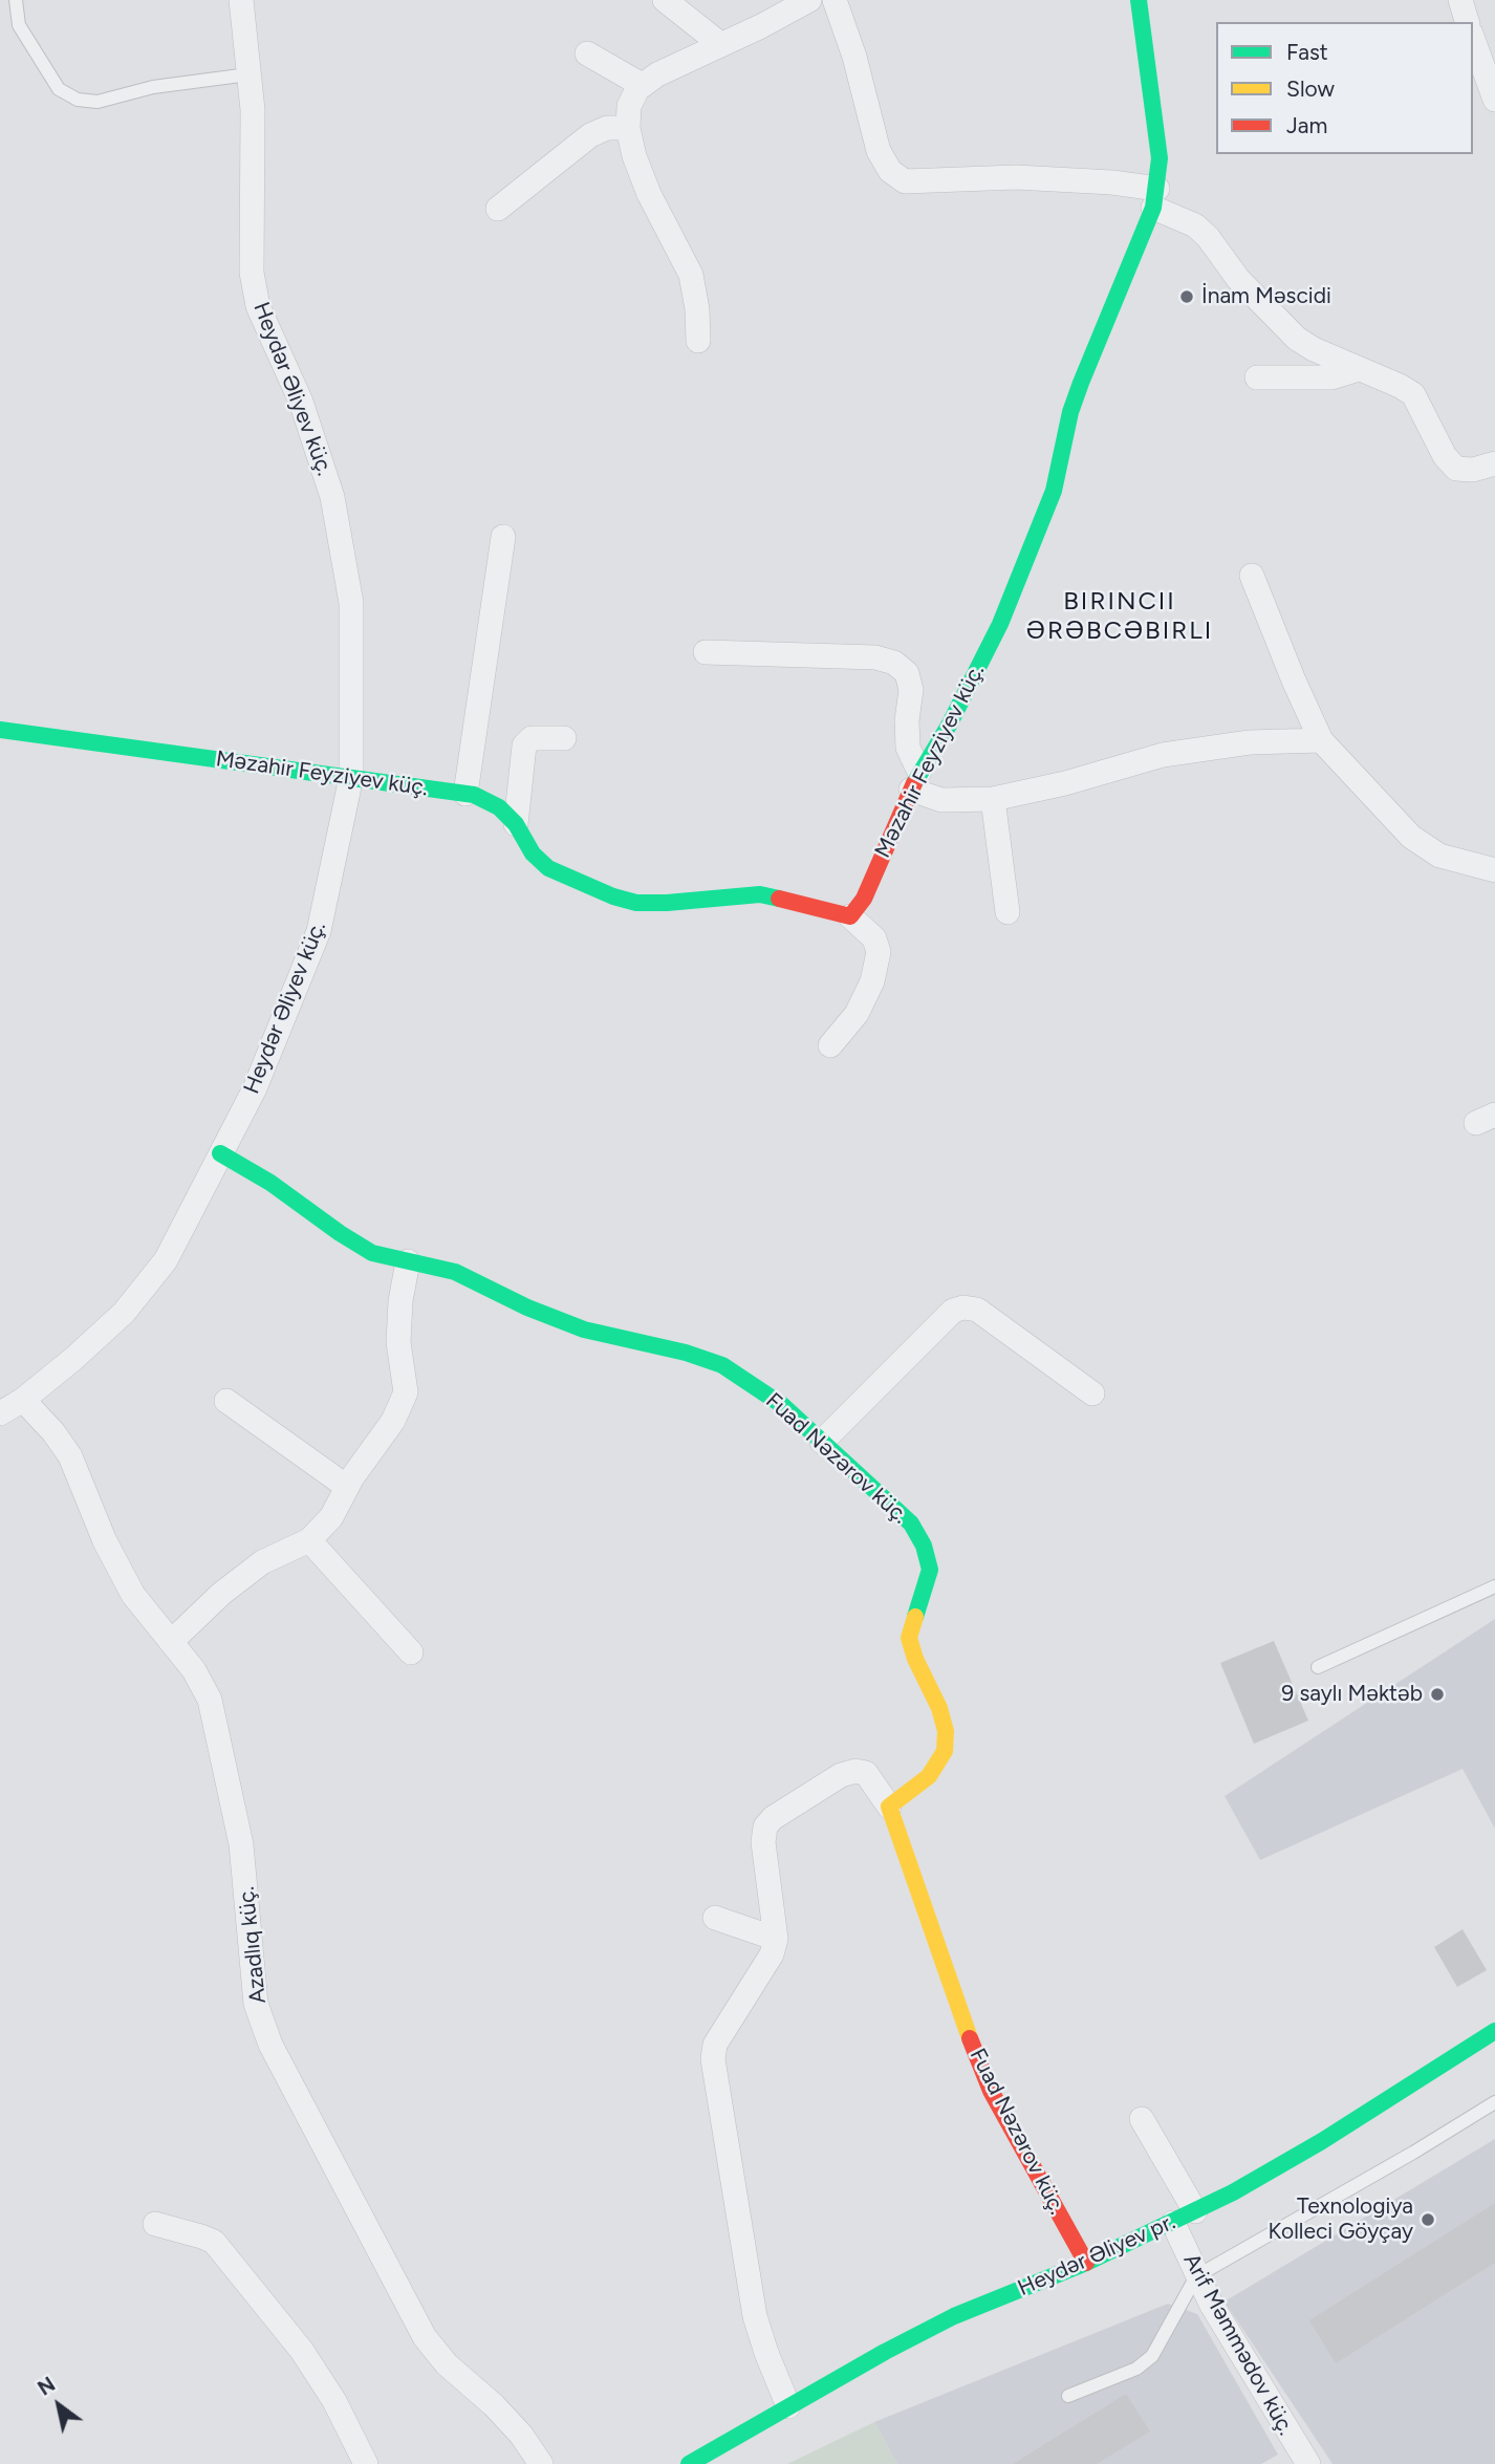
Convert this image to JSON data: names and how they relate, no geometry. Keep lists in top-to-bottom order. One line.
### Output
{"streets":{"street":["Heydər Əliyev küç.","Məzahir Feyziyev küç.","Fuad Nəzərov küç.","Azadlıq küç.","Heydər Əliyev pr.","Arif Məmmədov küç."]},"crossings":[["Heydər Əliyev küç.","Məzahir Feyziyev küç."],["Heydər Əliyev küç.","Fuad Nəzərov küç."],["Heydər Əliyev küç.","Azadlıq küç."],["Fuad Nəzərov küç.","Heydər Əliyev pr."],["Heydər Əliyev pr.","Arif Məmmədov küç."]],"districts":["BIRINCII ƏRƏBCƏBIRLI"],"places":["İnam Məscidi","9 saylı Məktəb","Texnologiya Kolleci Göyçay"],"legend":["Fast","Slow","Jam"],"north":"top left"}
